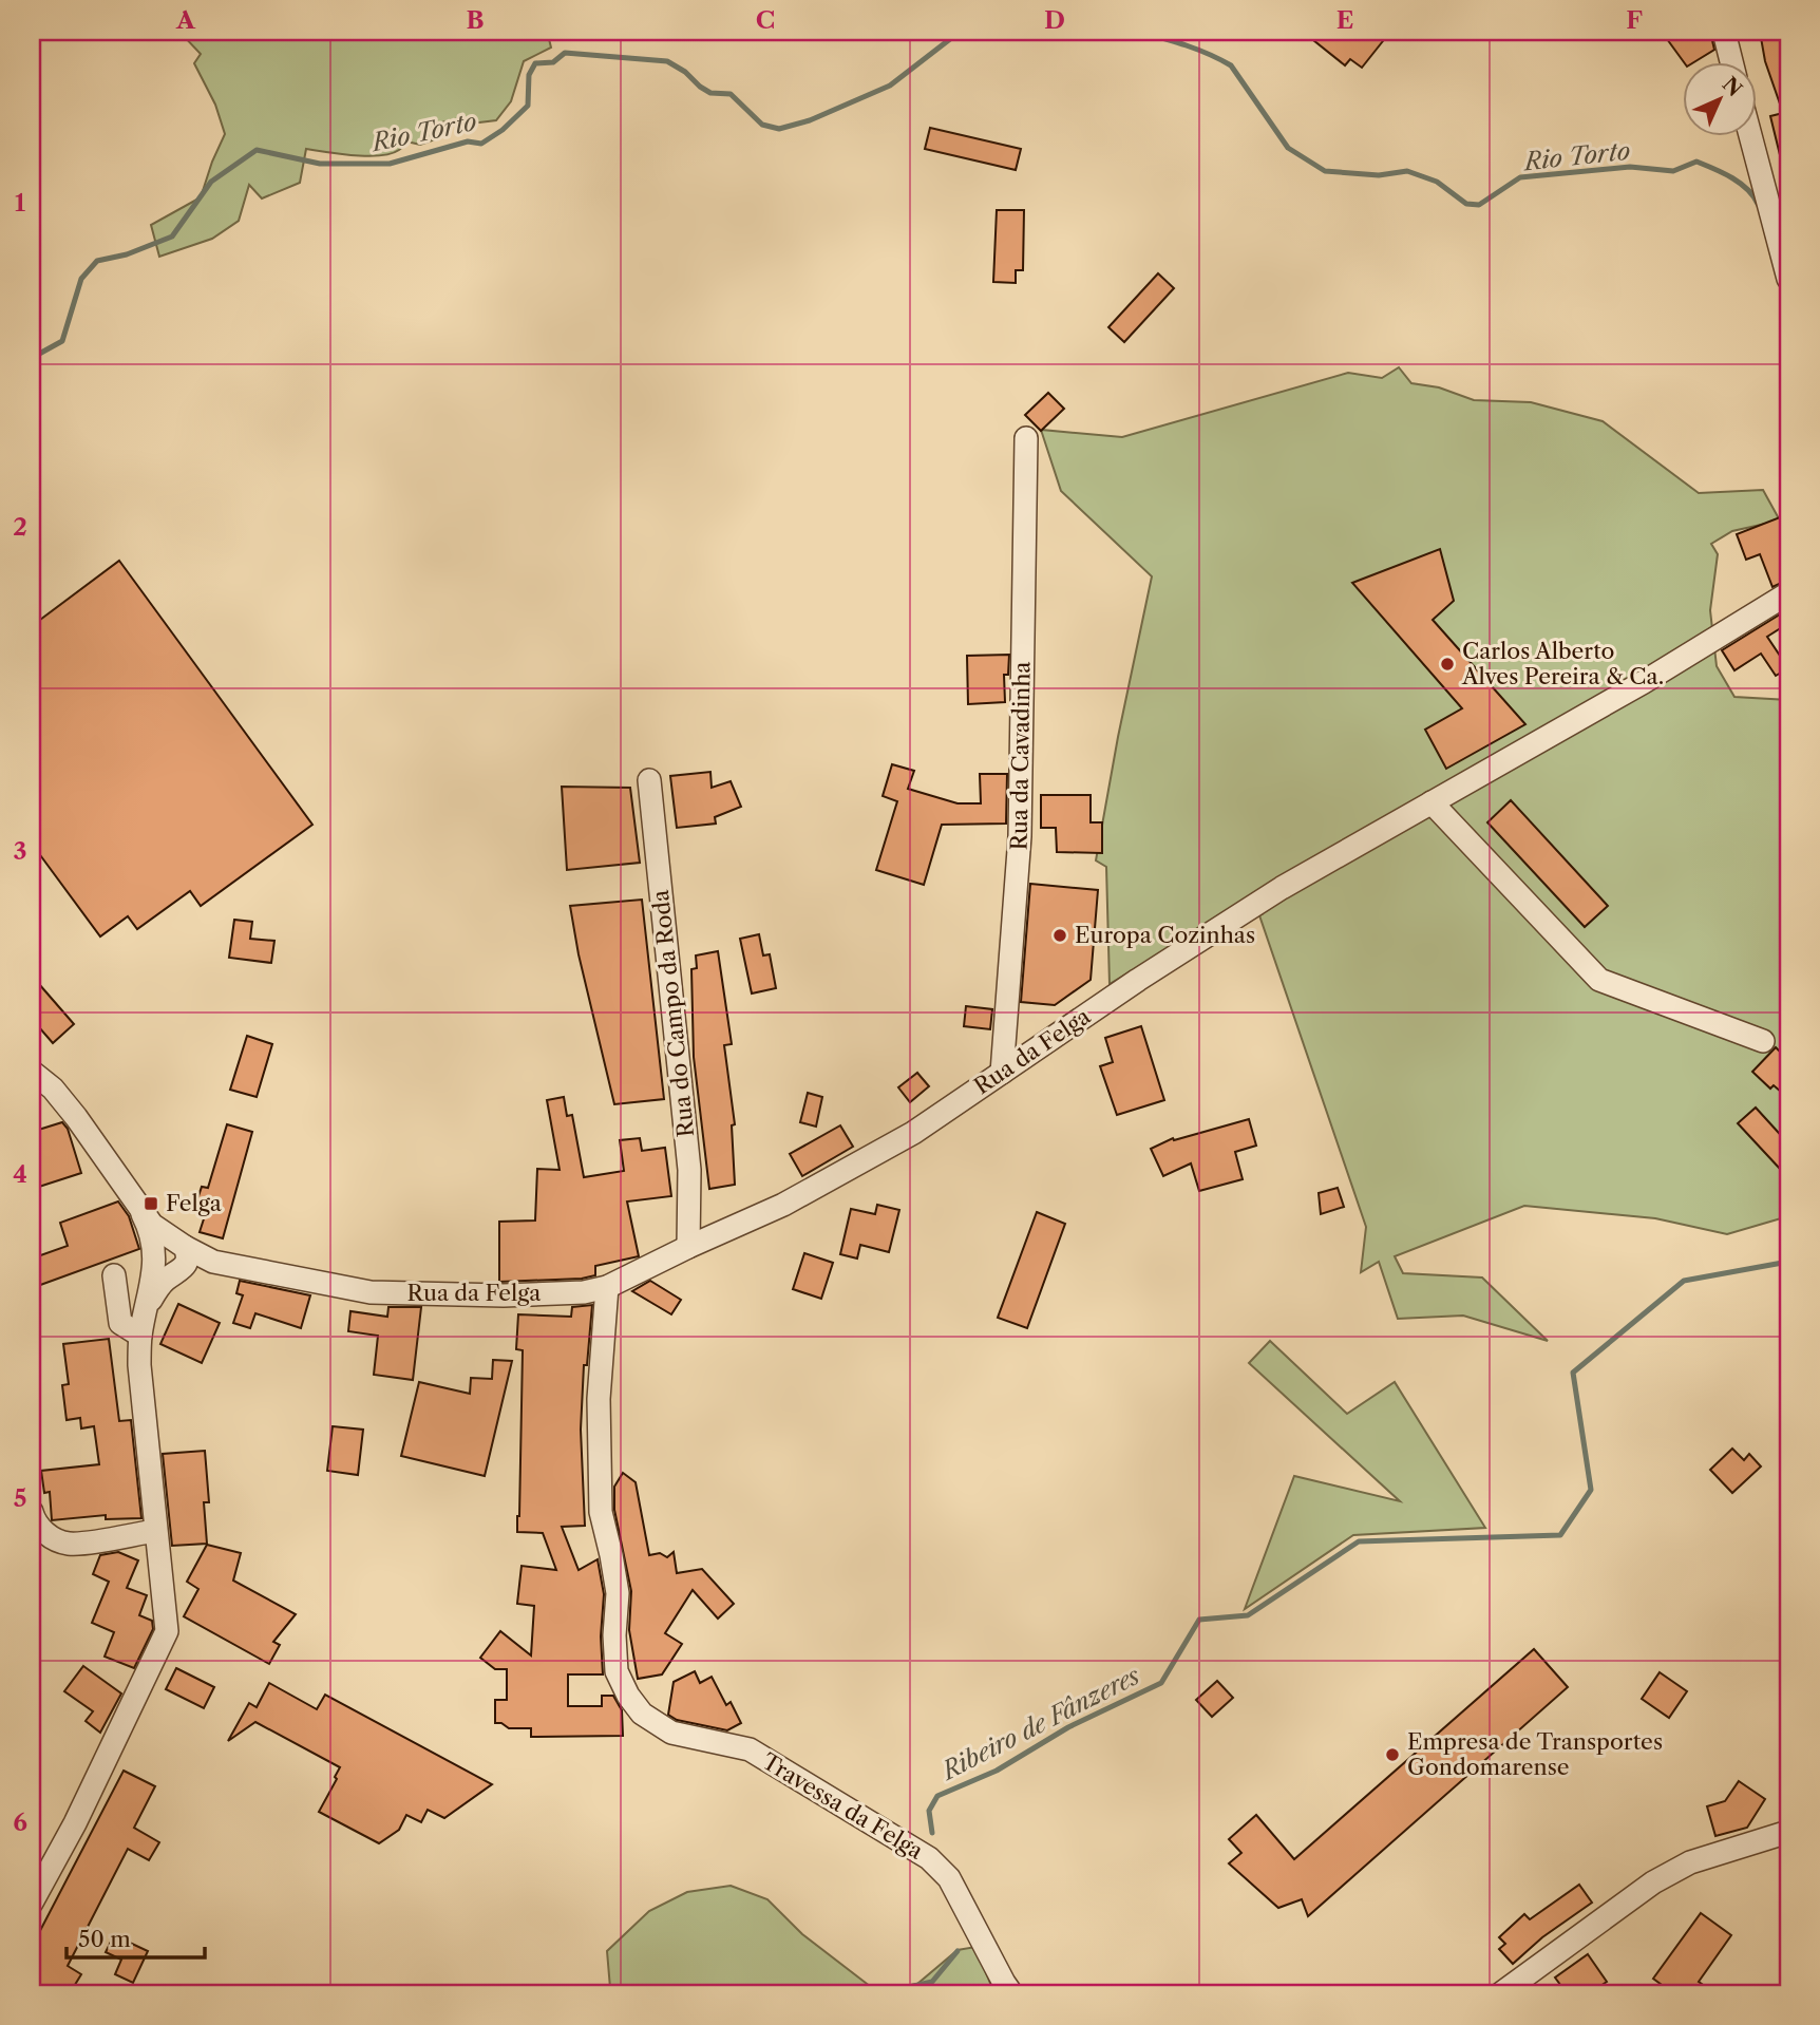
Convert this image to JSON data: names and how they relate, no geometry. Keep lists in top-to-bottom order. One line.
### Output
{"streets":{"street":["Rua da Cavadinha","Rua do Campo da Roda","Rua da Felga","Travessa da Felga"]},"crossings":[["Rua da Cavadinha","Rua da Felga"],["Rua do Campo da Roda","Rua da Felga"],["Rua da Felga","Travessa da Felga"]],"water":["Rio Torto","Ribeiro de Fânzeres"],"places":{"other":["Carlos Alberto Alves Pereira & Ca.","Europa Cozinhas","Empresa de Transportes Gondomarense"],"transit":["Felga"]},"scale_bar":"50 m","north":"top right","grid":{"columns":["A","B","C","D","E","F"],"rows":["1","2","3","4","5","6"]}}
